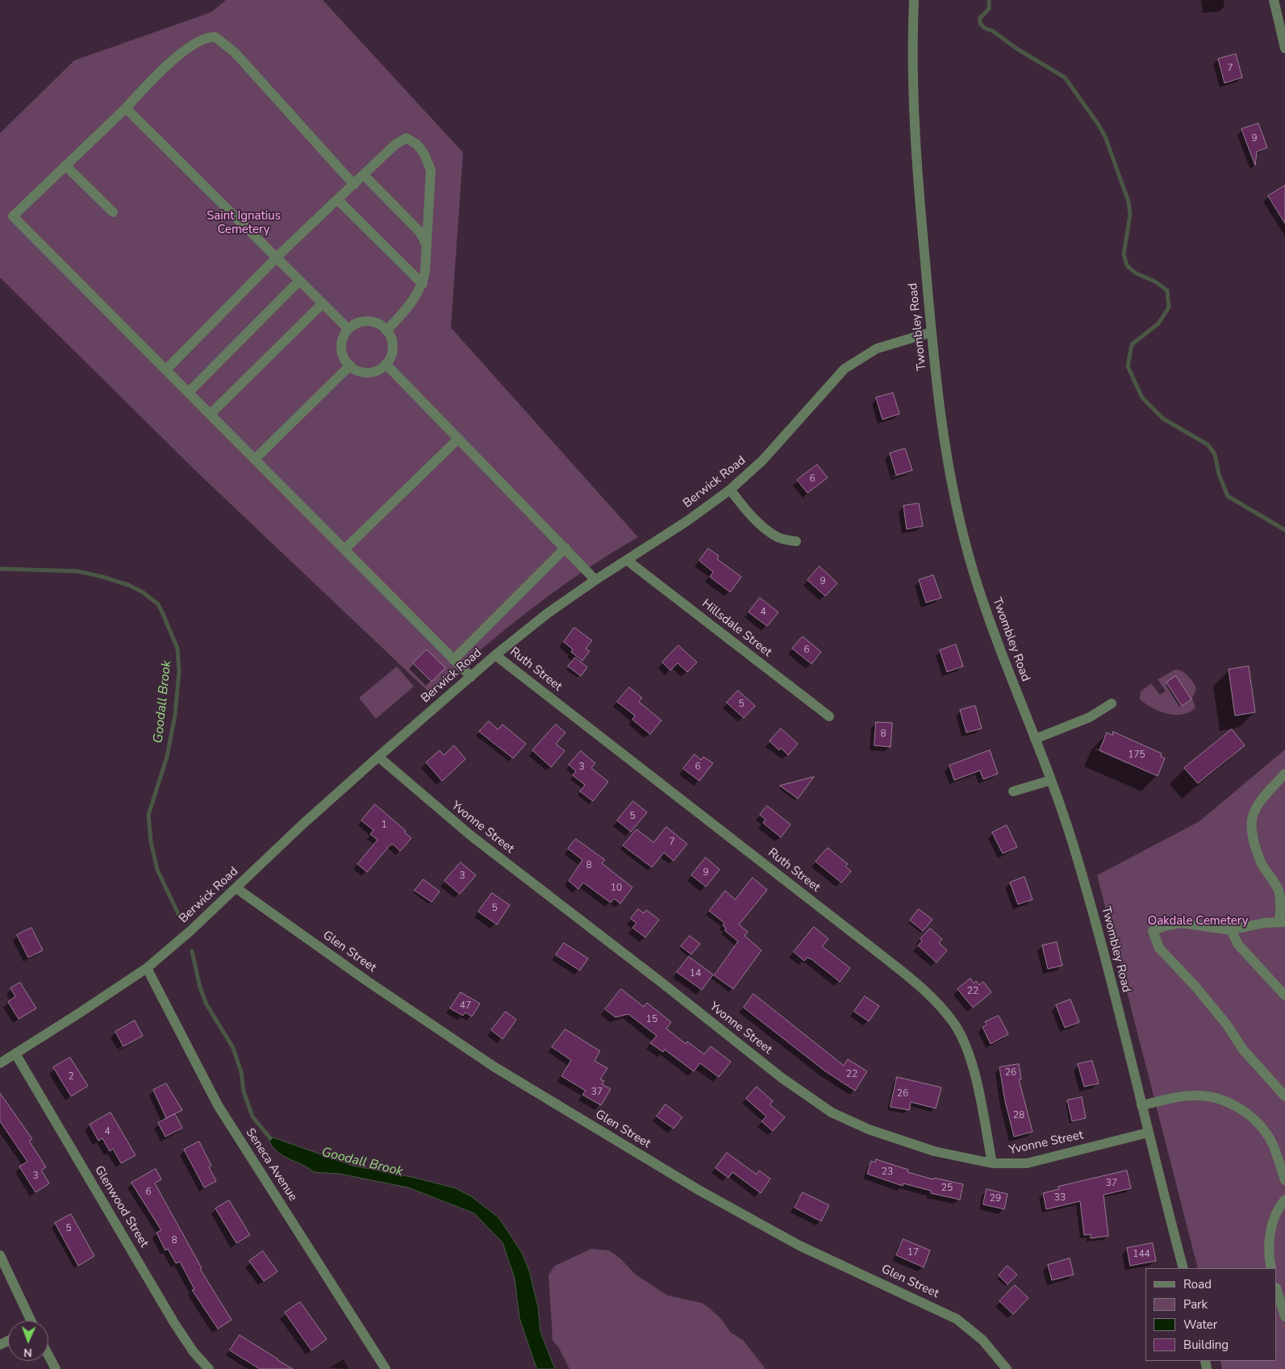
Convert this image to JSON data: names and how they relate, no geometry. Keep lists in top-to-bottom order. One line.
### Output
{"streets":{"street":["Twombley Road","Berwick Road","Hillsdale Street","Ruth Street","Yvonne Street","Glen Street","Seneca Avenue","Glenwood Street"]},"crossings":[["Twombley Road","Berwick Road"],["Twombley Road","Yvonne Street"],["Berwick Road","Hillsdale Street"],["Berwick Road","Ruth Street"],["Berwick Road","Yvonne Street"],["Berwick Road","Glen Street"],["Berwick Road","Seneca Avenue"],["Berwick Road","Glenwood Street"],["Ruth Street","Yvonne Street"]],"water":["Goodall Brook"],"parks":["Saint Ignatius Cemetery","Oakdale Cemetery"],"house_numbers":["7","9","6","9","4","6","5","8","175","3","6","5","1","7","8","9","3","10","5","14","22","47","15","26","22","2","37","26","28","4","23","3","37","25","6","33","29","5","8","17","144"],"legend":["Road","Park","Water","Building"],"north":"bottom"}
